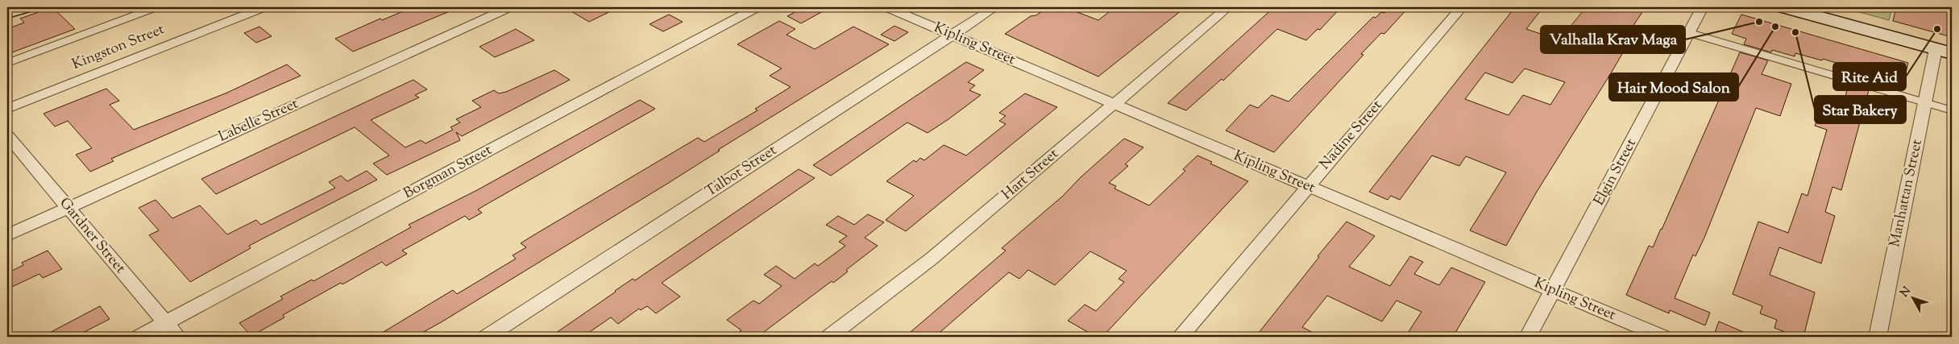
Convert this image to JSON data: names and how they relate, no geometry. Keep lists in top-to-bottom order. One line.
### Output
{"streets":{"street":["Kipling Street","Kingston Street","Labelle Street","Nadine Street","Talbot Street","Borgman Street","Elgin Street","Hart Street","Manhattan Street","Gardner Street"]},"crossings":[["Kipling Street","Nadine Street"],["Kipling Street","Talbot Street"],["Kipling Street","Elgin Street"],["Kipling Street","Hart Street"],["Labelle Street","Gardner Street"],["Borgman Street","Gardner Street"]],"places":["Valhalla Krav Maga","Hair Mood Salon","Rite Aid","Star Bakery"],"north":"top left"}
